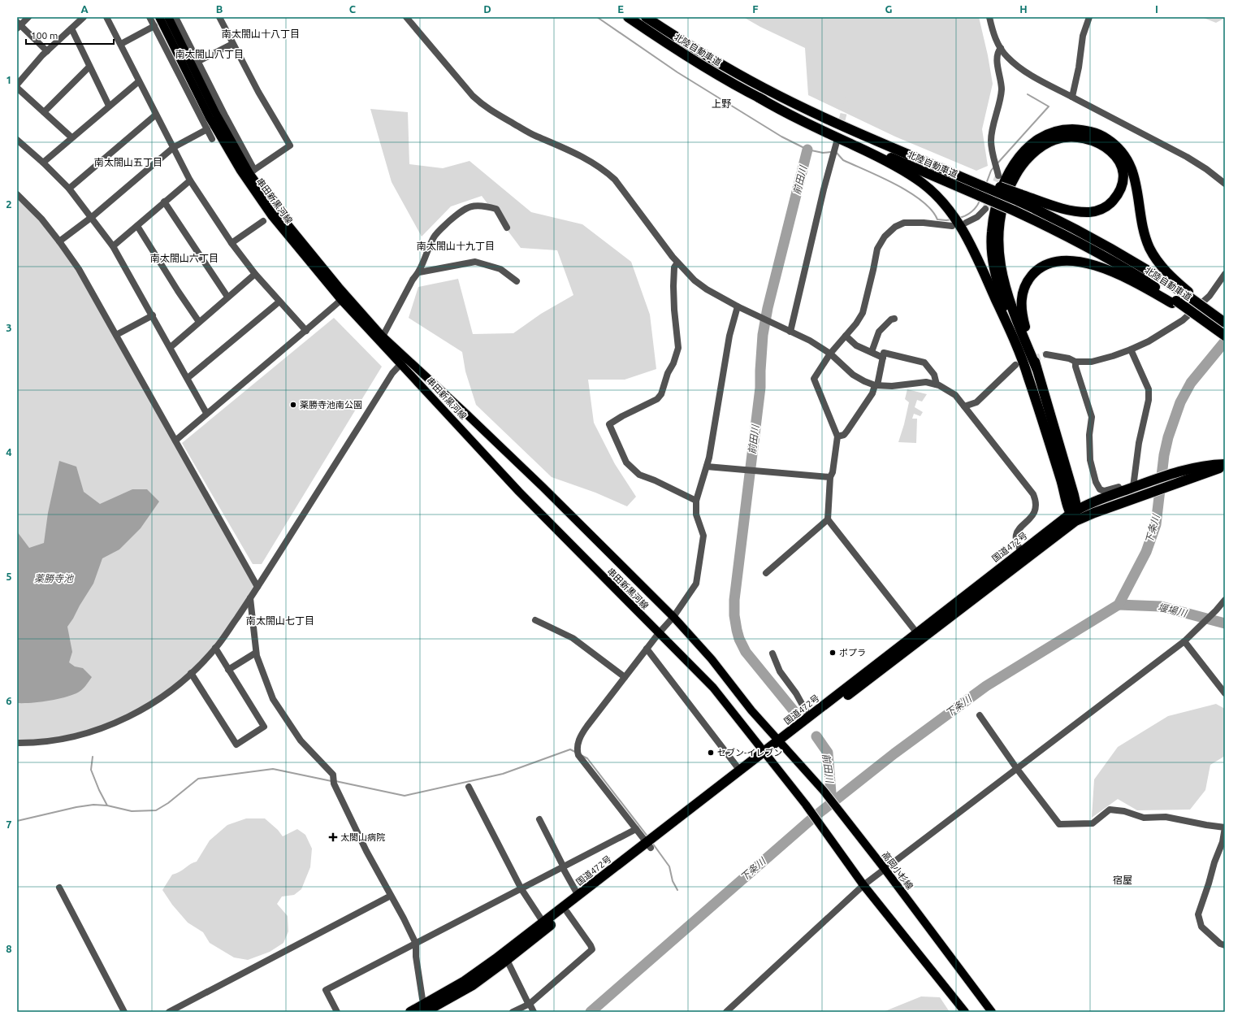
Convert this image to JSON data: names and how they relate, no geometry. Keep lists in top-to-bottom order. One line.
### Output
{"streets":{"highway":["北陸自動車道","国道472号"],"main road":["串田新黒河線","高岡小杉線"]},"crossings":[["串田新黒河線","国道472号"],["串田新黒河線","高岡小杉線"],["国道472号","高岡小杉線"]],"districts":["南太閤山十八丁目","南太閤山八丁目","上野","南太閤山五丁目","南太閤山十九丁目","南太閤山六丁目","南太閤山七丁目","宿屋"],"water":["前田川","下条川","薬勝寺池","堰場川"],"places":{"other":["薬勝寺池南公園","ポプラ","セブン-イレブン"],"health":["太閤山病院"]},"scale_bar":"100 m","grid":{"columns":["A","B","C","D","E","F","G","H","I"],"rows":["1","2","3","4","5","6","7","8"]}}
